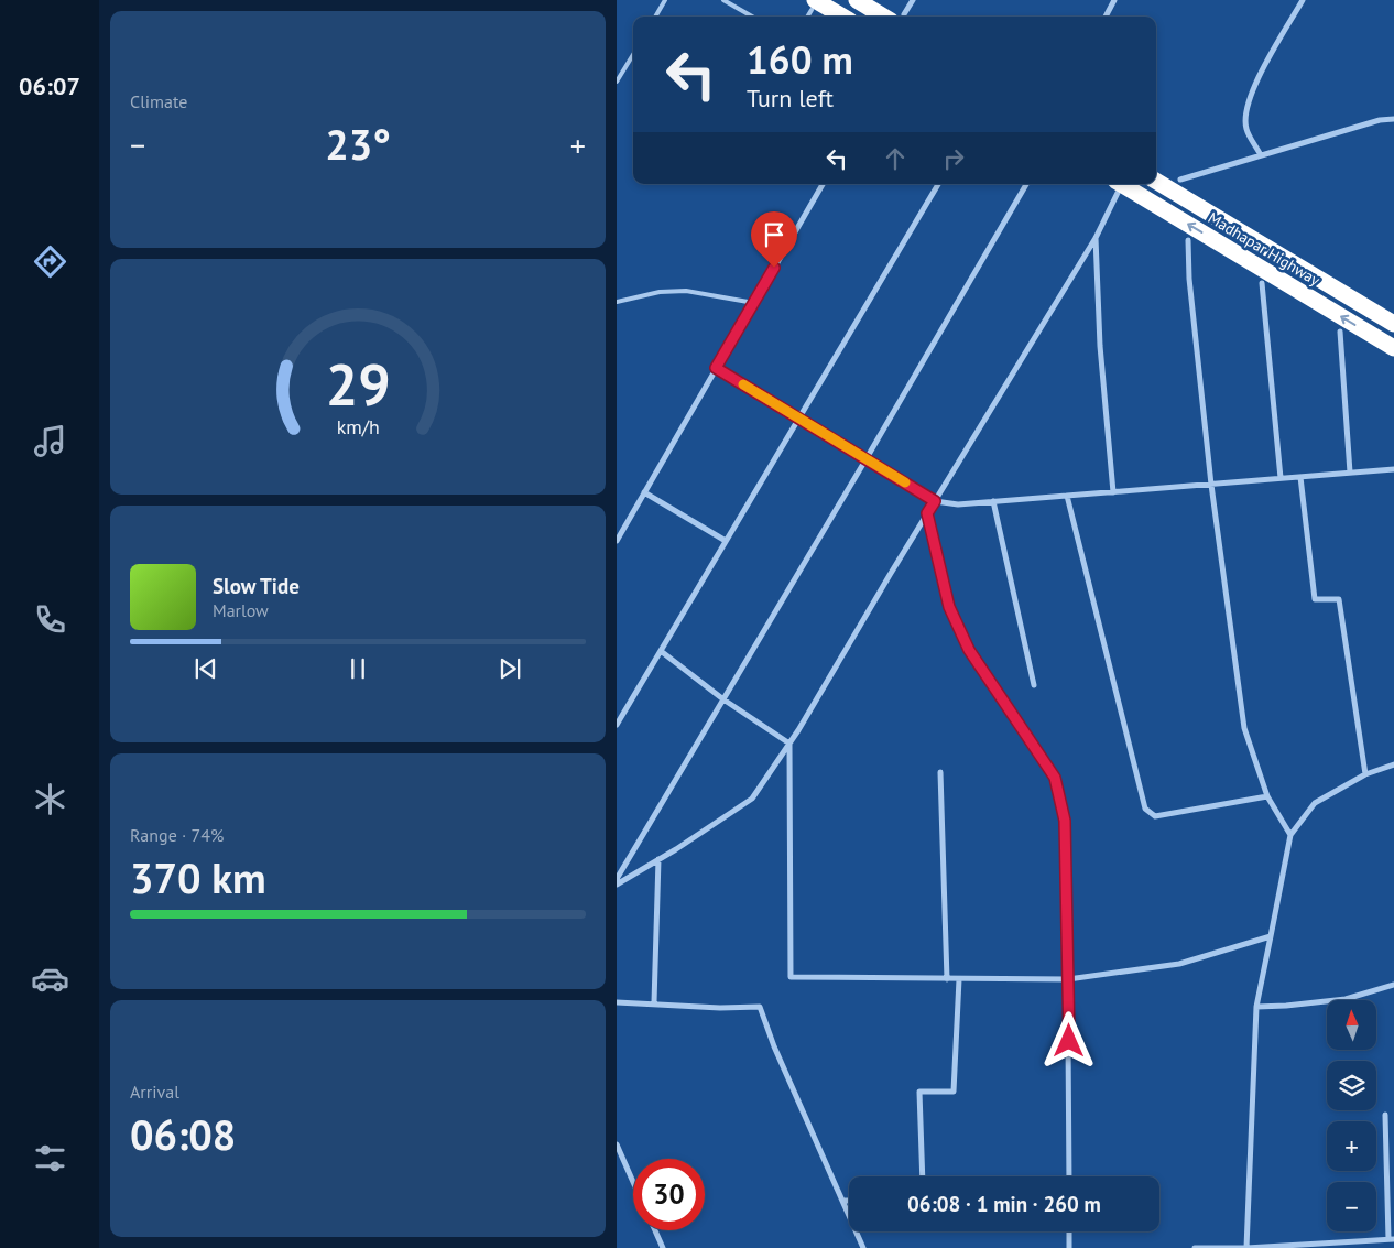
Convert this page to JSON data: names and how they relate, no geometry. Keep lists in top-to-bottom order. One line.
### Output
{"streets":{"highway":["Madhapar Highway"]},"north":"top","page":{"tabs":"06:07","tile":["Climate",["Range · 74%","370 km"],["Arrival","06:08"]],"turn":["160 m","Turn left"],"heat":["−","23°","+"],"song":["Slow Tide","Marlow"],"map_buttons":["+","−"],"limit":"30","trip":"06:08 · 1 min · 260 m","gauge":["29","km/h"]}}
